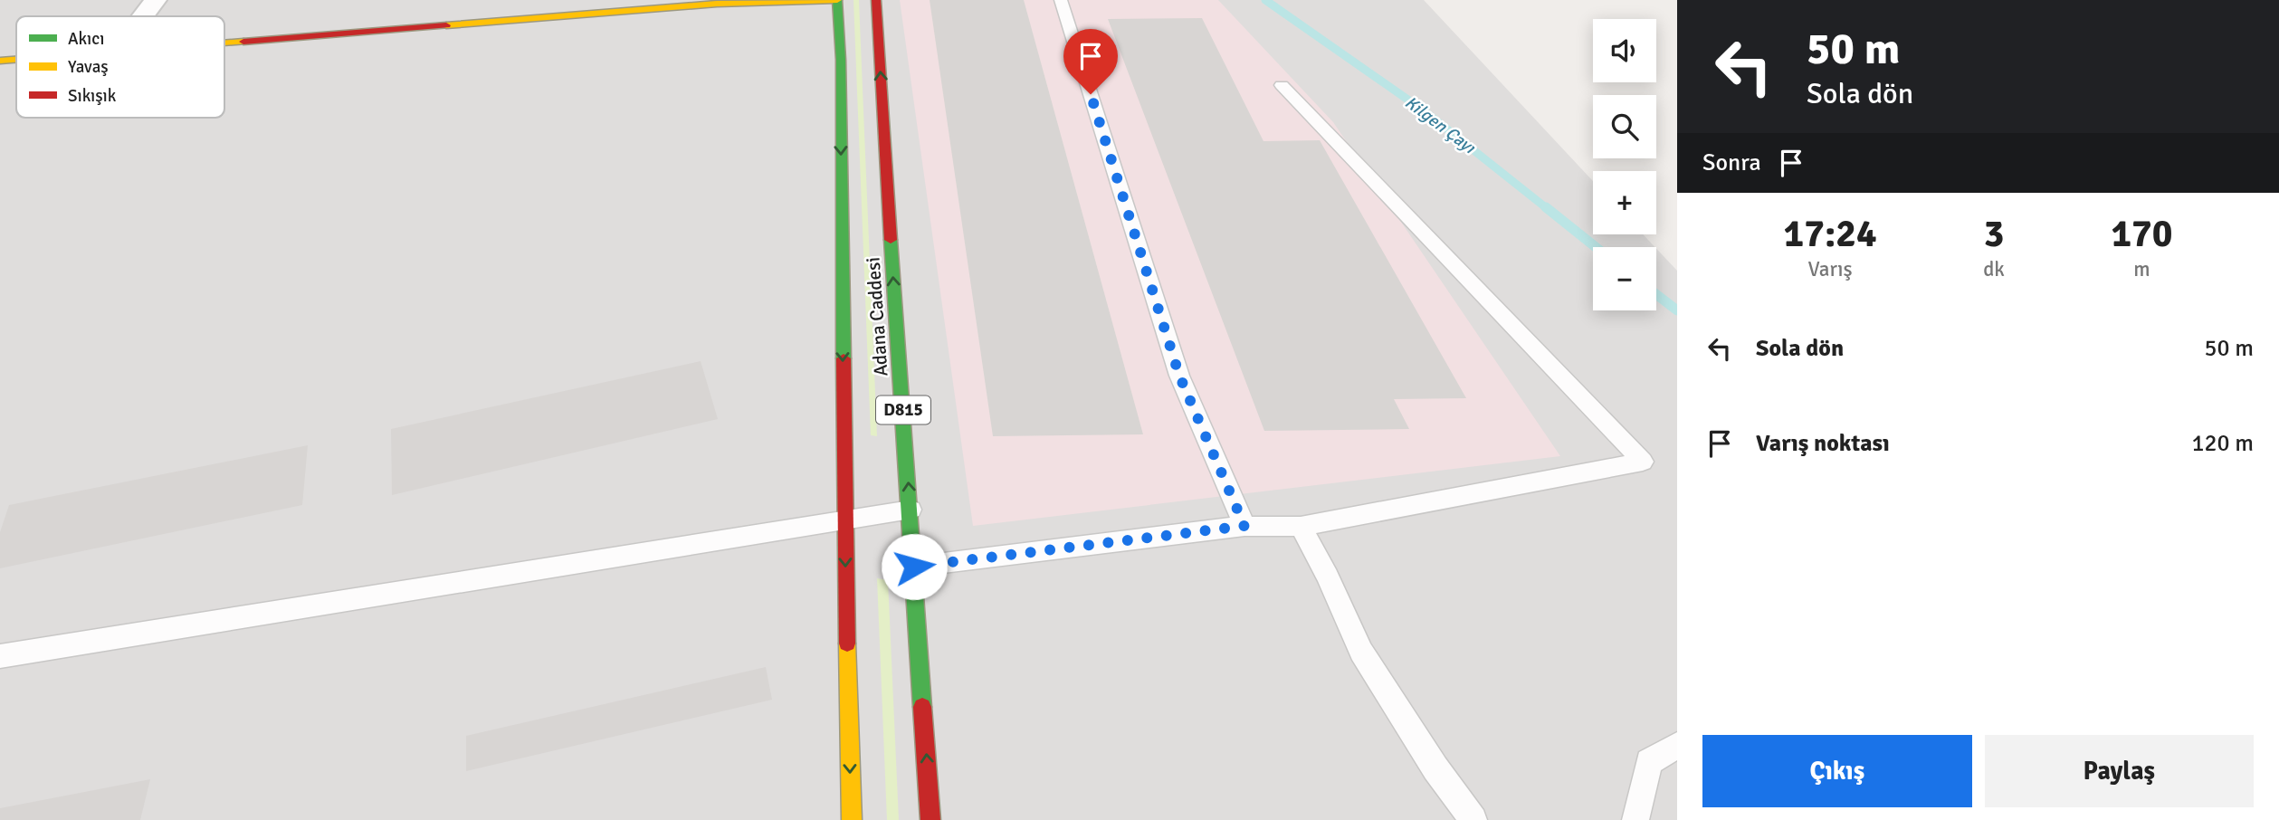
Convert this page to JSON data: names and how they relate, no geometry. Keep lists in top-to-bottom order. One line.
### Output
{"streets":{"main road":["Adana Caddesi","D815"]},"water":["Kilgen Çayı"],"legend":["Akıcı","Yavaş","Sıkışık"],"page":{"turn":["50 m","Sola dön"],"map_buttons":["+","−"],"then":"Sonra","eta":["17:24","Varış","3","dk","170","m"],"list":[{"name":"Sola dön","value":"50 m"},{"name":"Varış noktası","value":"120 m"}],"buttons":["Çıkış","Paylaş"]}}
